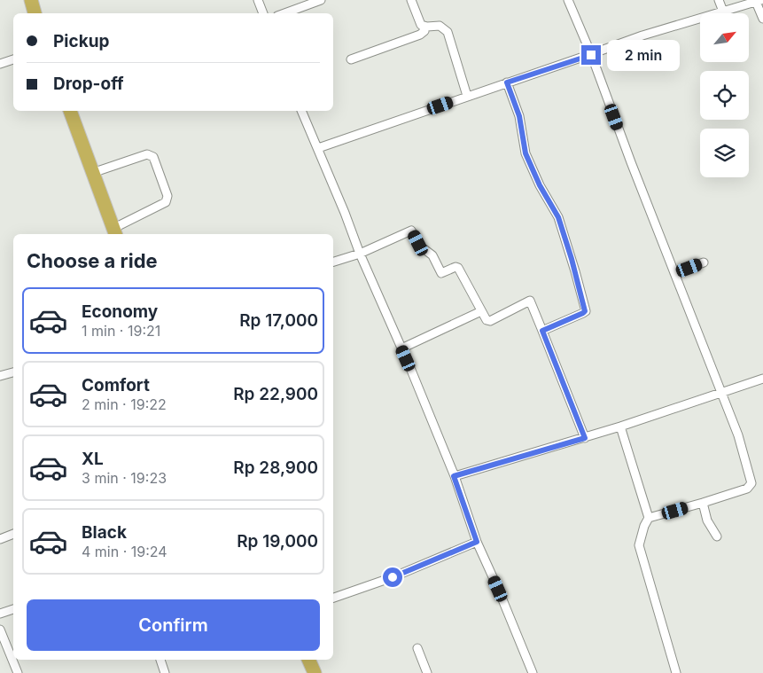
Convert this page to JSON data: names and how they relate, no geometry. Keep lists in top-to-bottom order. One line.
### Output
{"north":"top right","page":{"banner":["Pickup","Drop-off"],"bubble":"2 min","heading":"Choose a ride","list":[{"name":"Economy","note":"1 min · 19:21","value":"Rp 17,000"},{"name":"Comfort","note":"2 min · 19:22","value":"Rp 22,900"},{"name":"XL","note":"3 min · 19:23","value":"Rp 28,900"},{"name":"Black","note":"4 min · 19:24","value":"Rp 19,000"}],"buttons":"Confirm"}}
